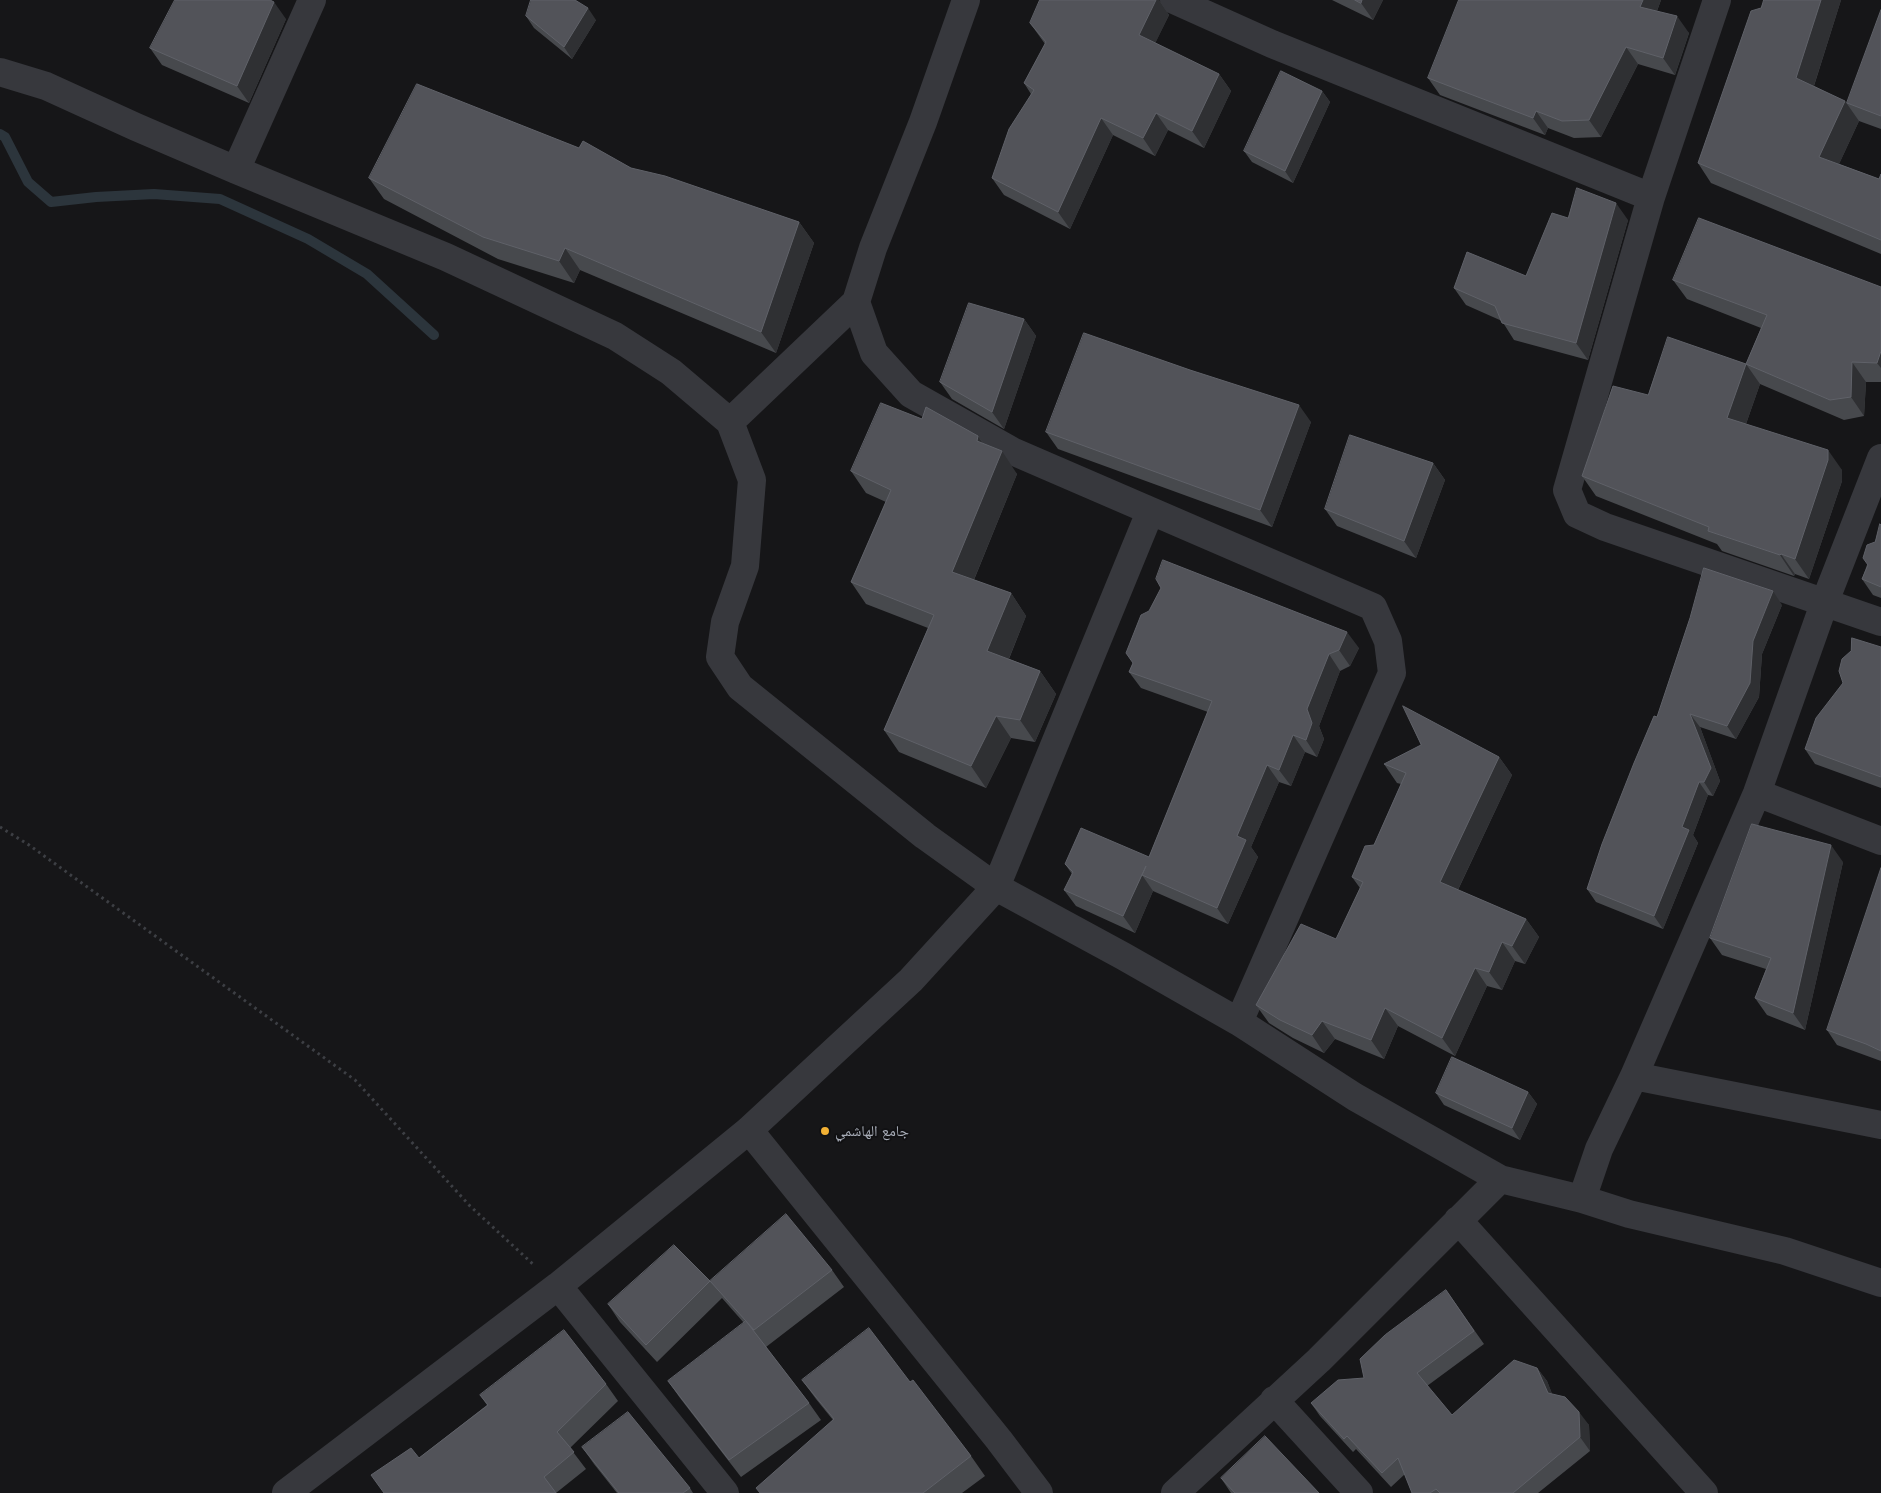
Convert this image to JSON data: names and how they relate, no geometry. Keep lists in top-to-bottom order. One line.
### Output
{"places":["جامع الهاشمي"]}
